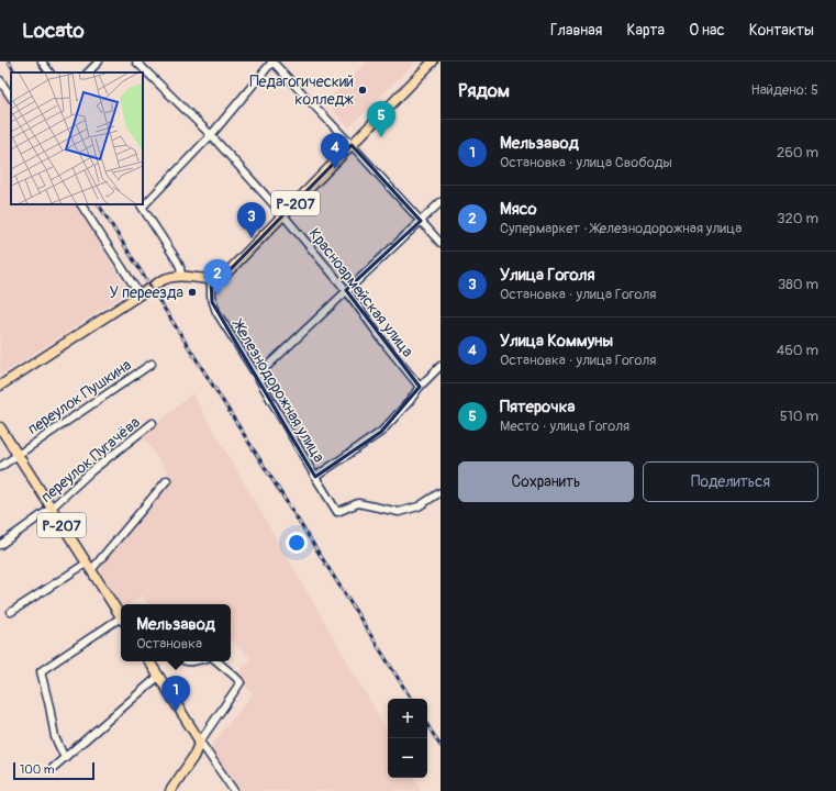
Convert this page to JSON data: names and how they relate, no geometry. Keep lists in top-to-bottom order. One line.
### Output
{"streets":{"main road":["Р-207"],"street":["Красноармейская улица","Железнодорожная улица","переулок Пушкина","переулок Пугачёва"]},"crossings":[["Р-207","Красноармейская улица"],["Р-207","Железнодорожная улица"],["Р-207","переулок Пушкина"],["Р-207","переулок Пугачёва"]],"places":["Педагогический колледж","У переезда"],"scale_bar":"100 m","page":{"header":"Locato","nav":["Главная","Карта","О нас","Контакты"],"heading":["Рядом","Найдено: 5"],"pins":["5","4","3","2","1"],"list":[{"mark":"1","name":"Мельзавод","note":"Остановка · улица Свободы","value":"260 m"},{"mark":"2","name":"Мясо","note":"Супермаркет · Железнодорожная улица","value":"320 m"},{"mark":"3","name":"Улица Гоголя","note":"Остановка · улица Гоголя","value":"380 m"},{"mark":"4","name":"Улица Коммуны","note":"Остановка · улица Гоголя","value":"460 m"},{"mark":"5","name":"Пятерочка","note":"Место · улица Гоголя","value":"510 m"}],"buttons":["Сохранить","Поделиться"],"popup":["Мельзавод","Остановка"],"map_buttons":["+","−"],"scale":"100 m"}}
